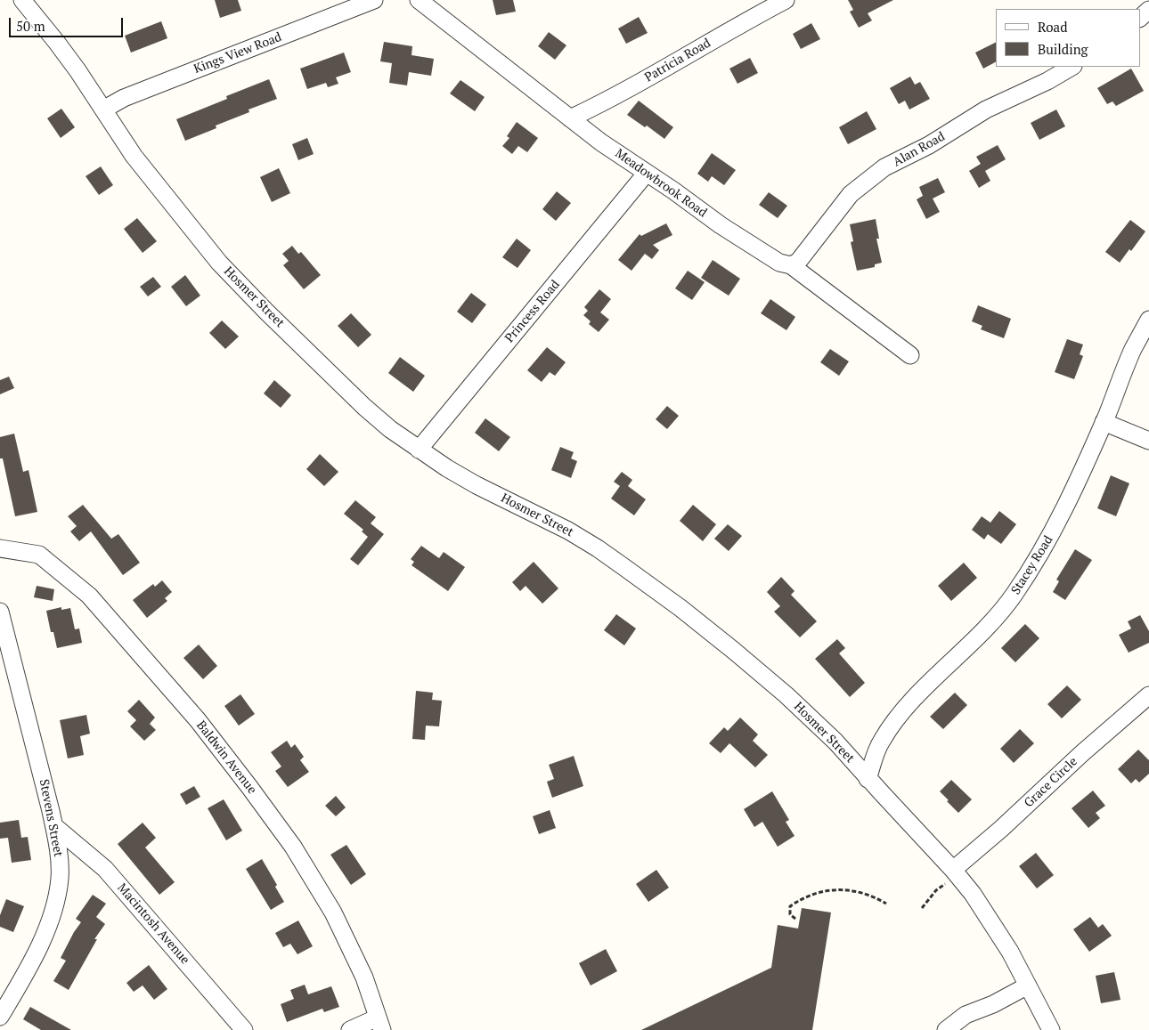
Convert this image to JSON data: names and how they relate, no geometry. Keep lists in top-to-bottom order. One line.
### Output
{"streets":{"street":["Kings View Road","Patricia Road","Alan Road","Meadowbrook Road","Hosmer Street","Princess Road","Stacey Road","Baldwin Avenue","Grace Circle","Stevens Street","Macintosh Avenue"]},"crossings":[["Kings View Road","Hosmer Street"],["Patricia Road","Meadowbrook Road"],["Alan Road","Meadowbrook Road"],["Meadowbrook Road","Princess Road"],["Hosmer Street","Princess Road"],["Hosmer Street","Stacey Road"],["Hosmer Street","Grace Circle"],["Stevens Street","Macintosh Avenue"]],"legend":["Road","Building"],"scale_bar":"50 m"}
